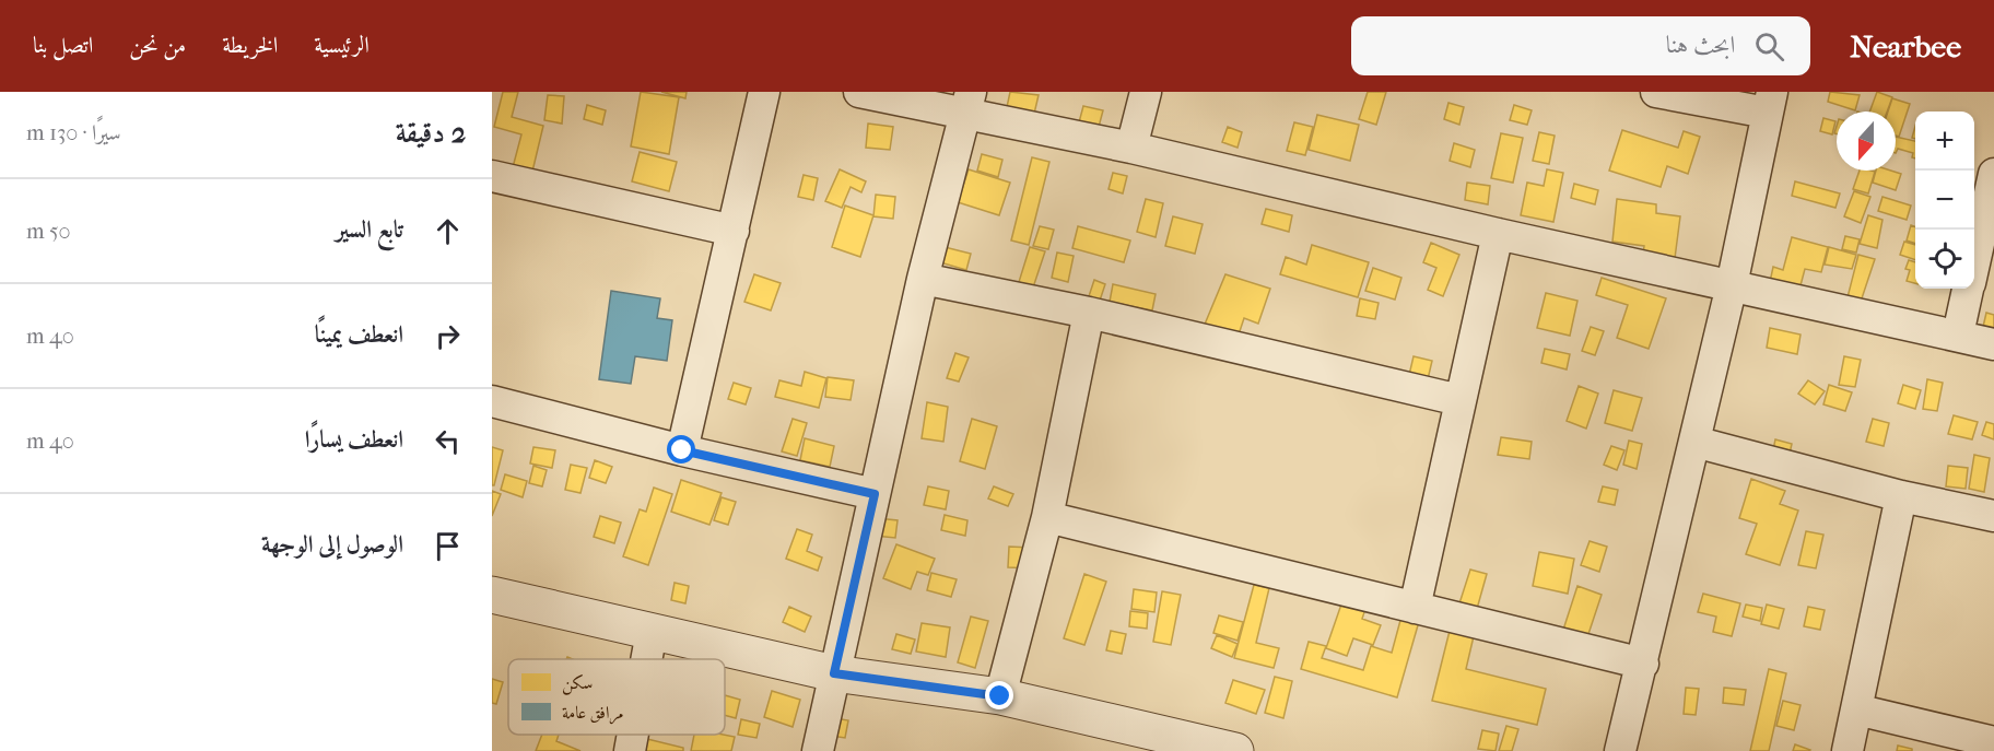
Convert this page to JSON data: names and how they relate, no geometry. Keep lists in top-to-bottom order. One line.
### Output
{"legend":["سكن","مرافق عامة"],"north":"bottom","page":{"header":"Nearbee","search":"ابحث هنا","nav":["الرئيسية","الخريطة","من نحن","اتصل بنا"],"heading":["2 دقيقة","سيرًا · 130 m"],"map_buttons":["+","−"],"list":[["تابع السير","50 m"],["انعطف يمينًا","40 m"],["انعطف يسارًا","40 m"],"الوصول إلى الوجهة"]}}
